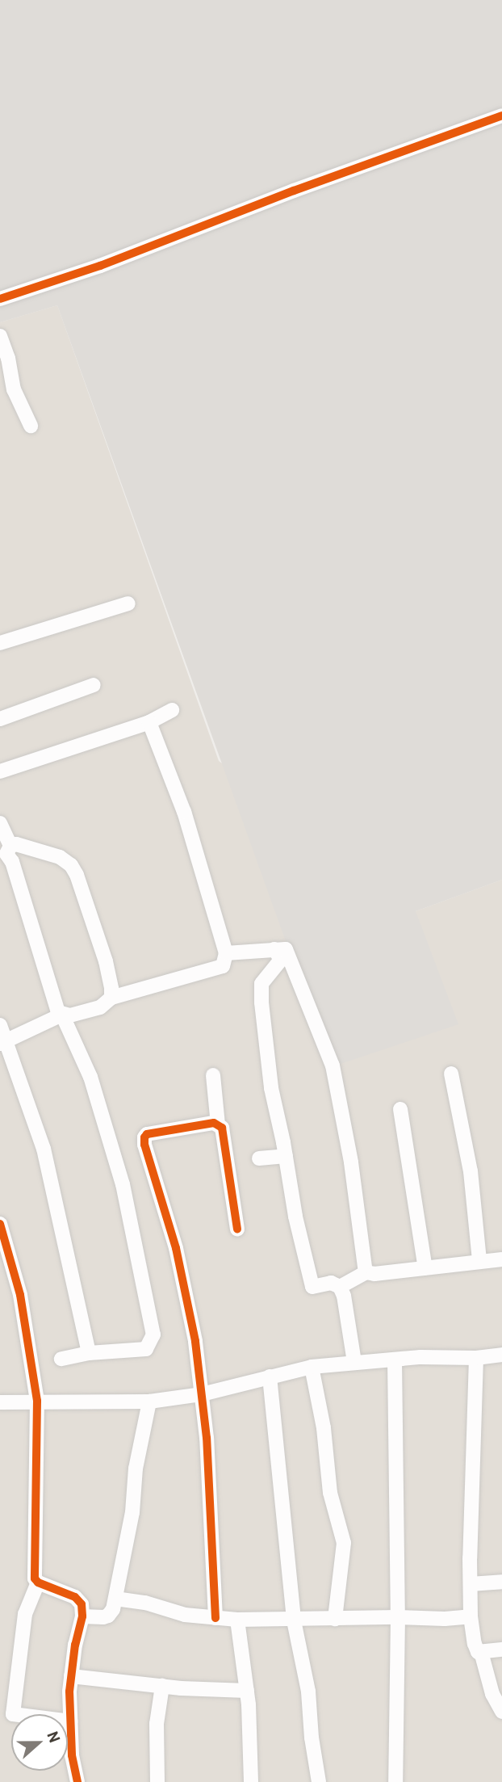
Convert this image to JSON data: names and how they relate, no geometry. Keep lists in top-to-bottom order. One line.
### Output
{"north":"right"}
